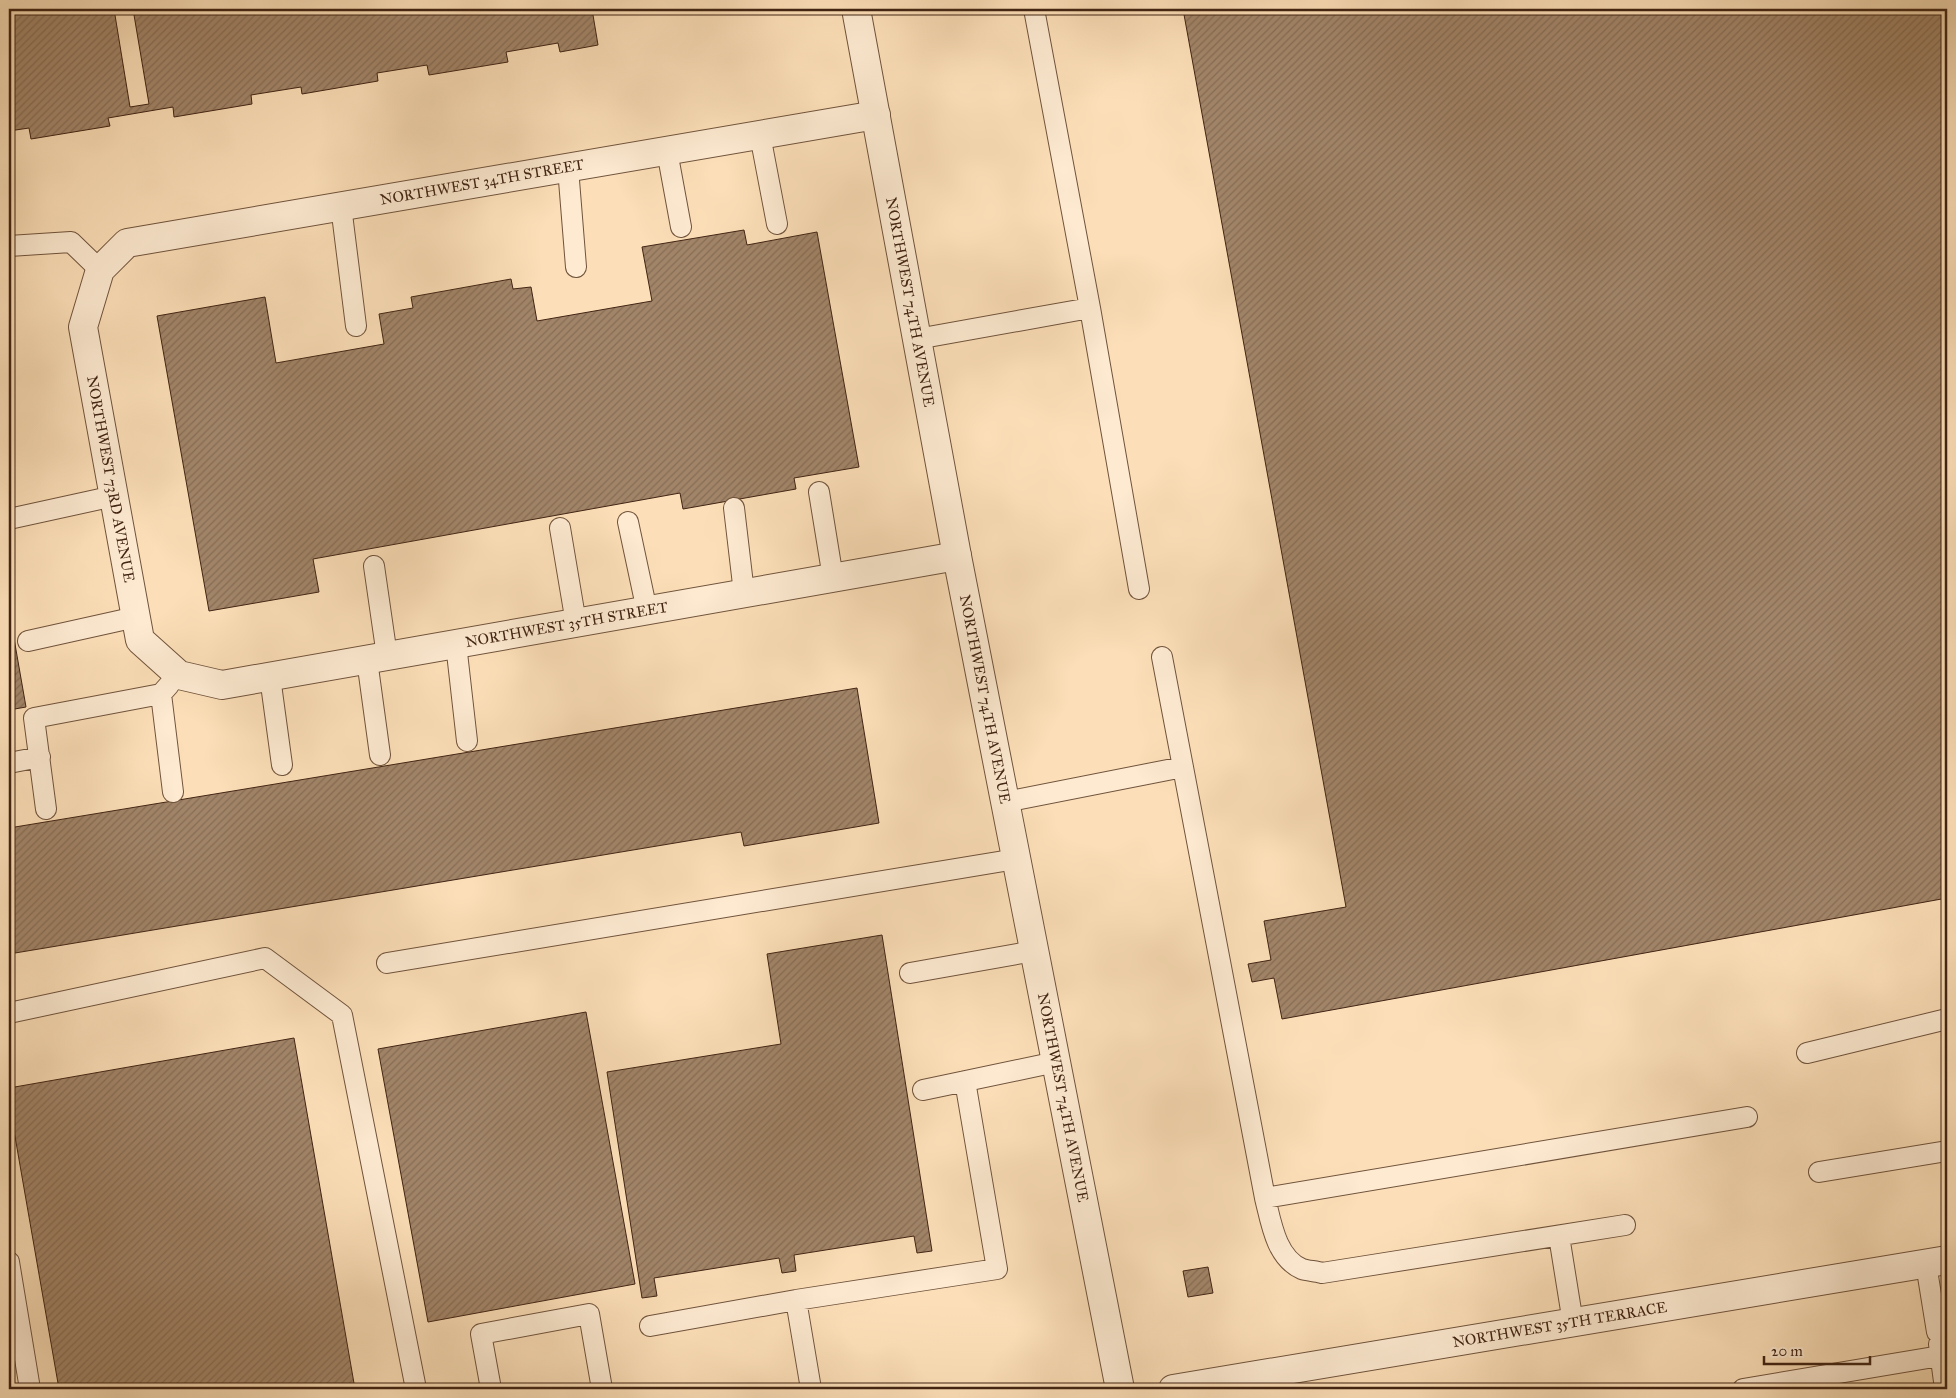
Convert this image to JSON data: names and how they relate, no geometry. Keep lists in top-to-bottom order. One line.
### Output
{"streets":{"street":["NORTHWEST 34TH STREET","NORTHWEST 74TH AVENUE","NORTHWEST 73RD AVENUE","NORTHWEST 35TH STREET","NORTHWEST 35TH TERRACE"]},"crossings":[["NORTHWEST 34TH STREET","NORTHWEST 74TH AVENUE"],["NORTHWEST 34TH STREET","NORTHWEST 73RD AVENUE"],["NORTHWEST 74TH AVENUE","NORTHWEST 35TH STREET"],["NORTHWEST 73RD AVENUE","NORTHWEST 35TH STREET"]],"scale_bar":"20 m"}
